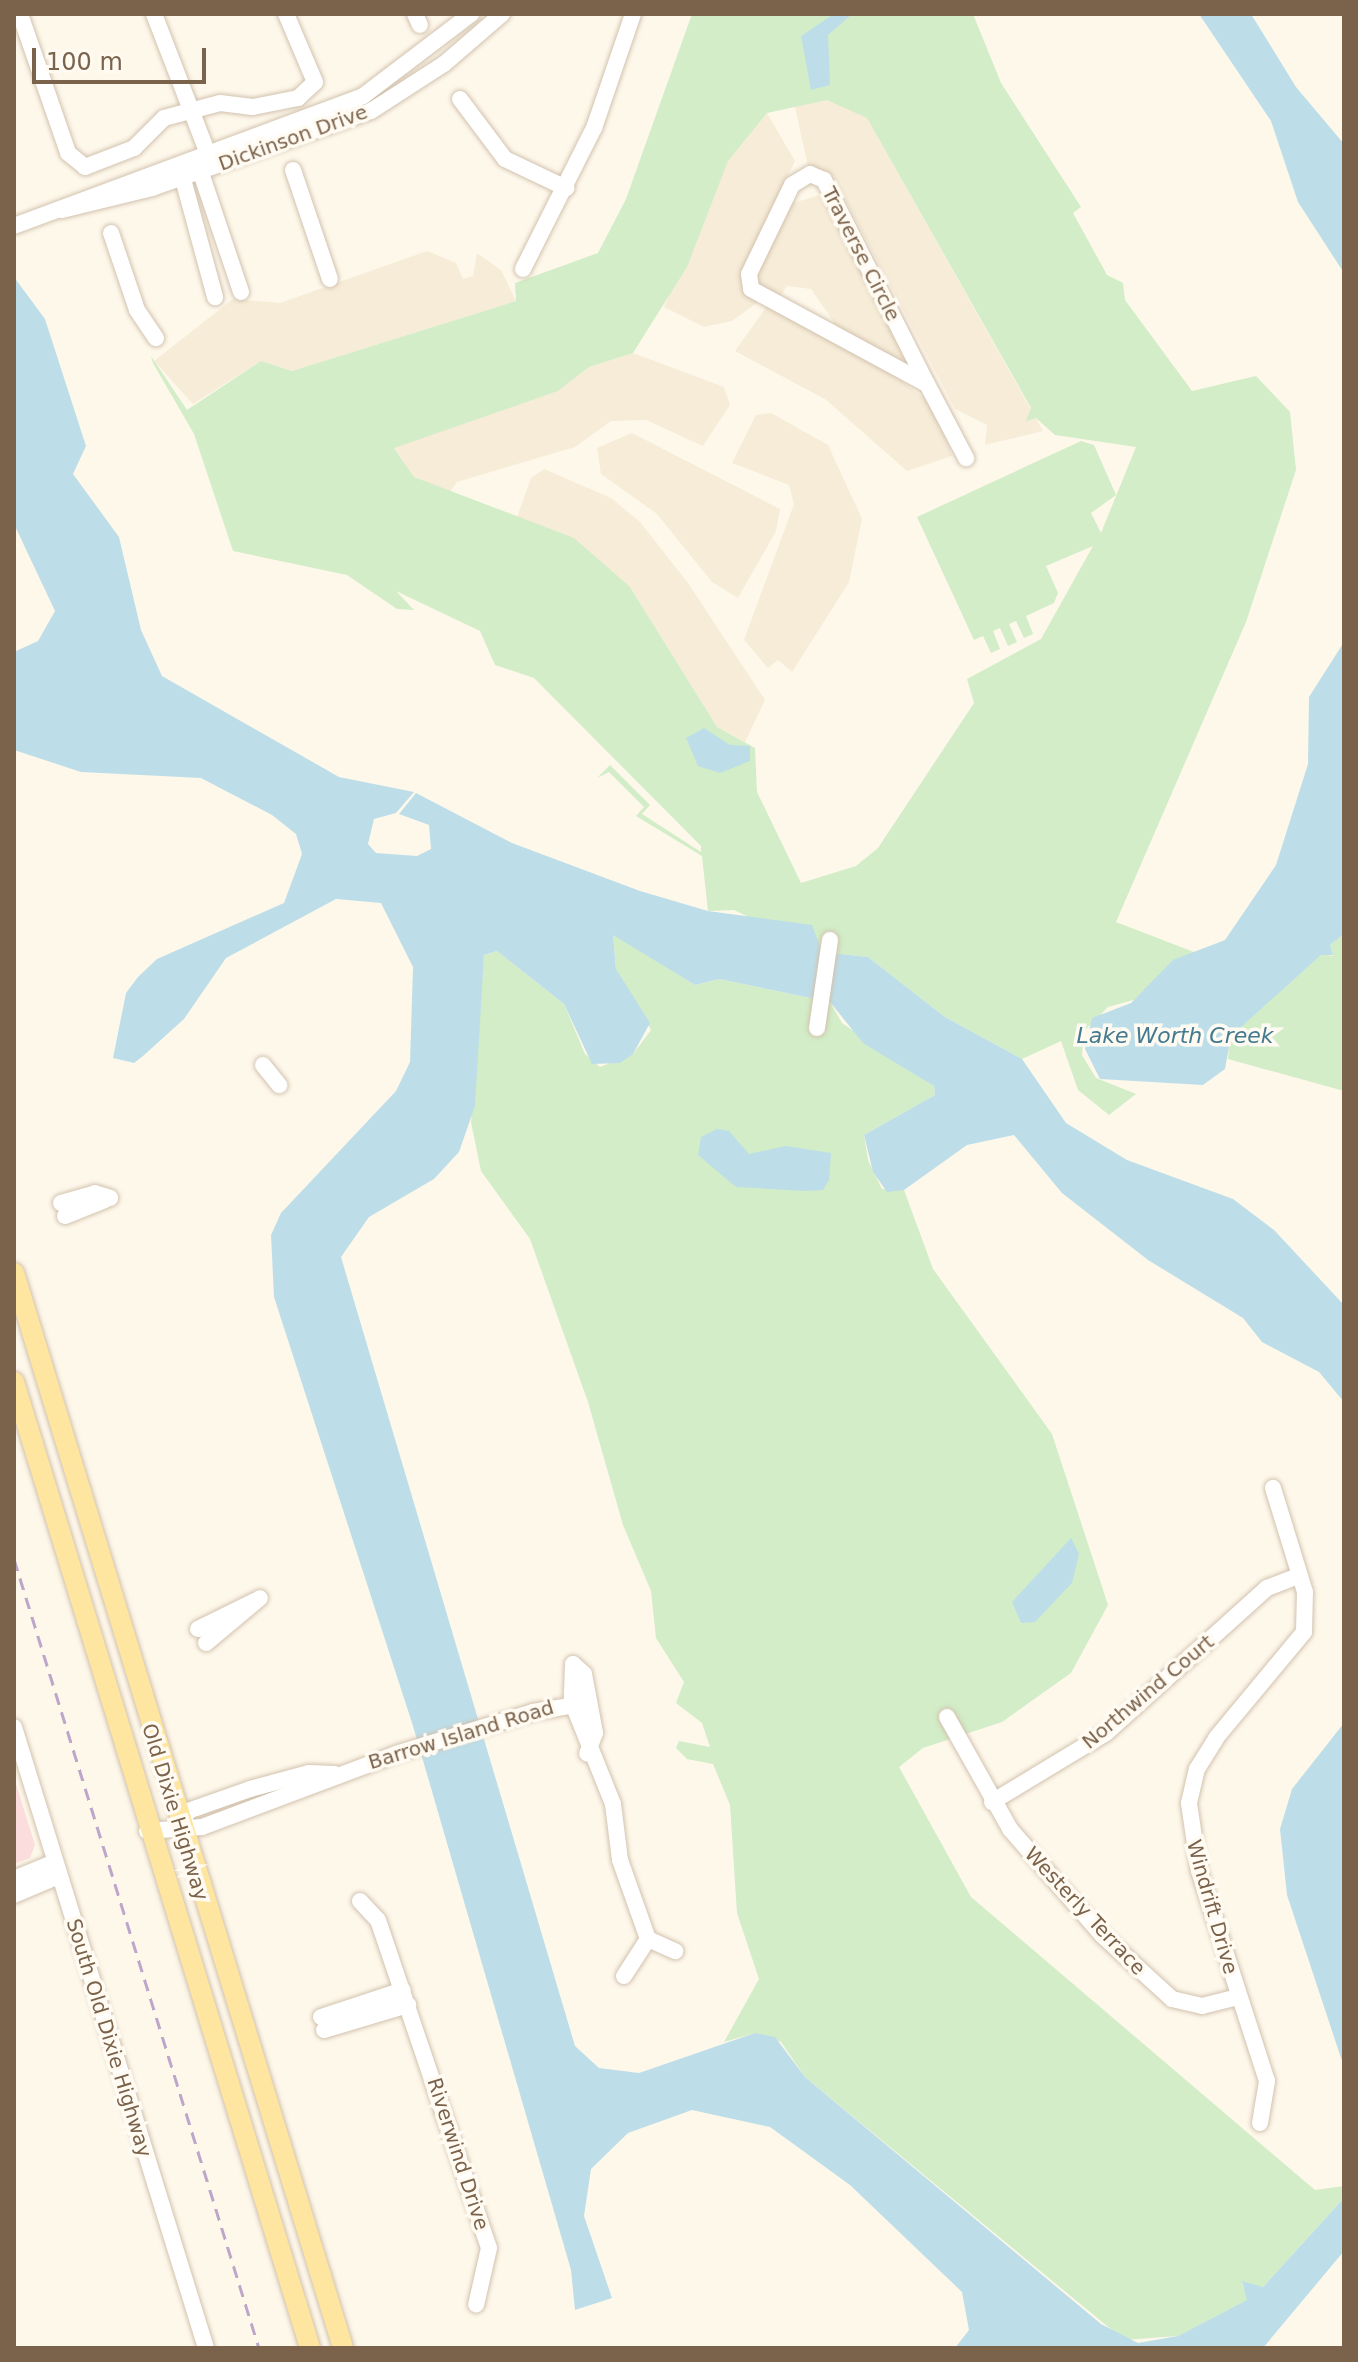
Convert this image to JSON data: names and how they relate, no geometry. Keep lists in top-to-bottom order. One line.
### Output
{"streets":{"main road":["Old Dixie Highway"],"street":["Dickinson Drive","Traverse Circle","Northwind Court","Barrow Island Road","Windrift Drive","Westerly Terrace","South Old Dixie Highway","Riverwind Drive"]},"crossings":[["Northwind Court","Windrift Drive"],["Northwind Court","Westerly Terrace"],["Barrow Island Road","Old Dixie Highway"],["Windrift Drive","Westerly Terrace"]],"water":["Lake Worth Creek"],"scale_bar":"100 m"}
